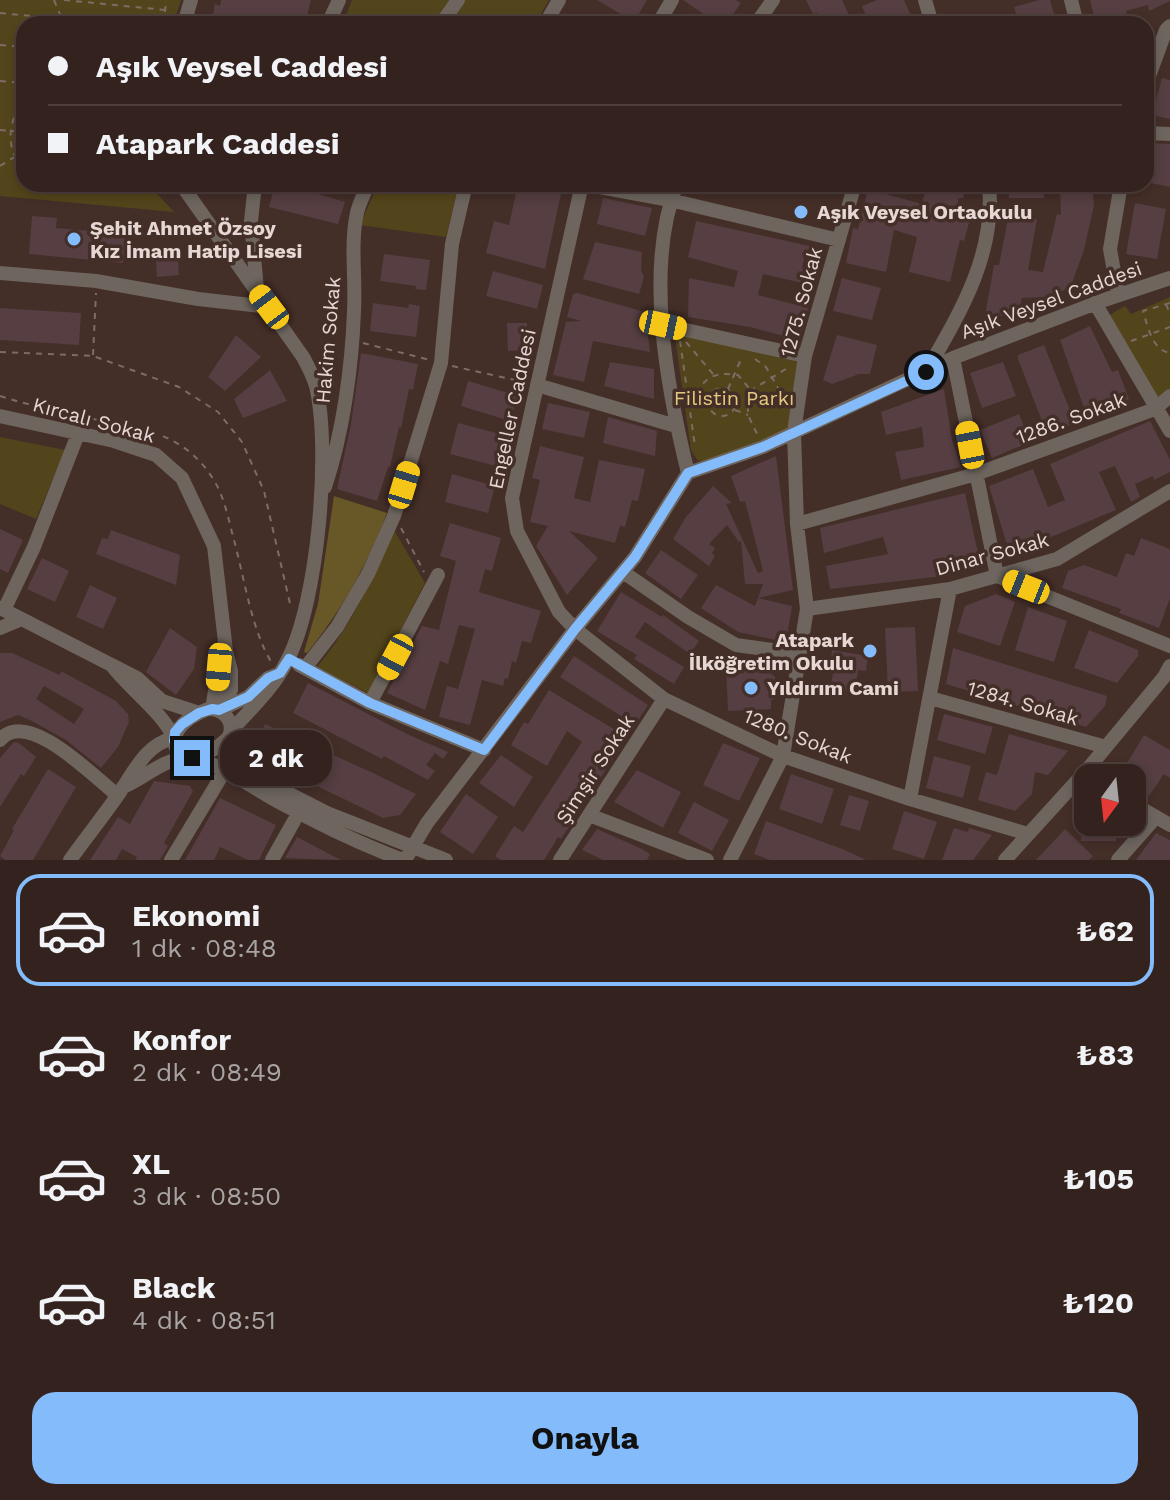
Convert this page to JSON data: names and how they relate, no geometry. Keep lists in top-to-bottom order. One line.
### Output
{"streets":{"street":["Aşık Veysel Caddesi","1275. Sokak","Hakim Sokak","Engeller Caddesi","1286. Sokak","Kırcalı Sokak","Dinar Sokak","1284. Sokak","1280. Sokak","Şimşir Sokak"]},"crossings":[["Aşık Veysel Caddesi","1275. Sokak"],["1275. Sokak","1286. Sokak"],["1275. Sokak","Dinar Sokak"],["1275. Sokak","1280. Sokak"],["Engeller Caddesi","1280. Sokak"],["1280. Sokak","Şimşir Sokak"]],"parks":["Filistin Parkı"],"places":["Aşık Veysel Ortaokulu","Şehit Ahmet Özsoy Kız İmam Hatip Lisesi","Atapark İlköğretim Okulu","Yıldırım Cami"],"north":"bottom","page":{"banner":["Aşık Veysel Caddesi","Atapark Caddesi"],"bubble":"2 dk","list":[{"name":"Ekonomi","note":"1 dk · 08:48","value":"₺62"},{"name":"Konfor","note":"2 dk · 08:49","value":"₺83"},{"name":"XL","note":"3 dk · 08:50","value":"₺105"},{"name":"Black","note":"4 dk · 08:51","value":"₺120"}],"buttons":"Onayla"}}
